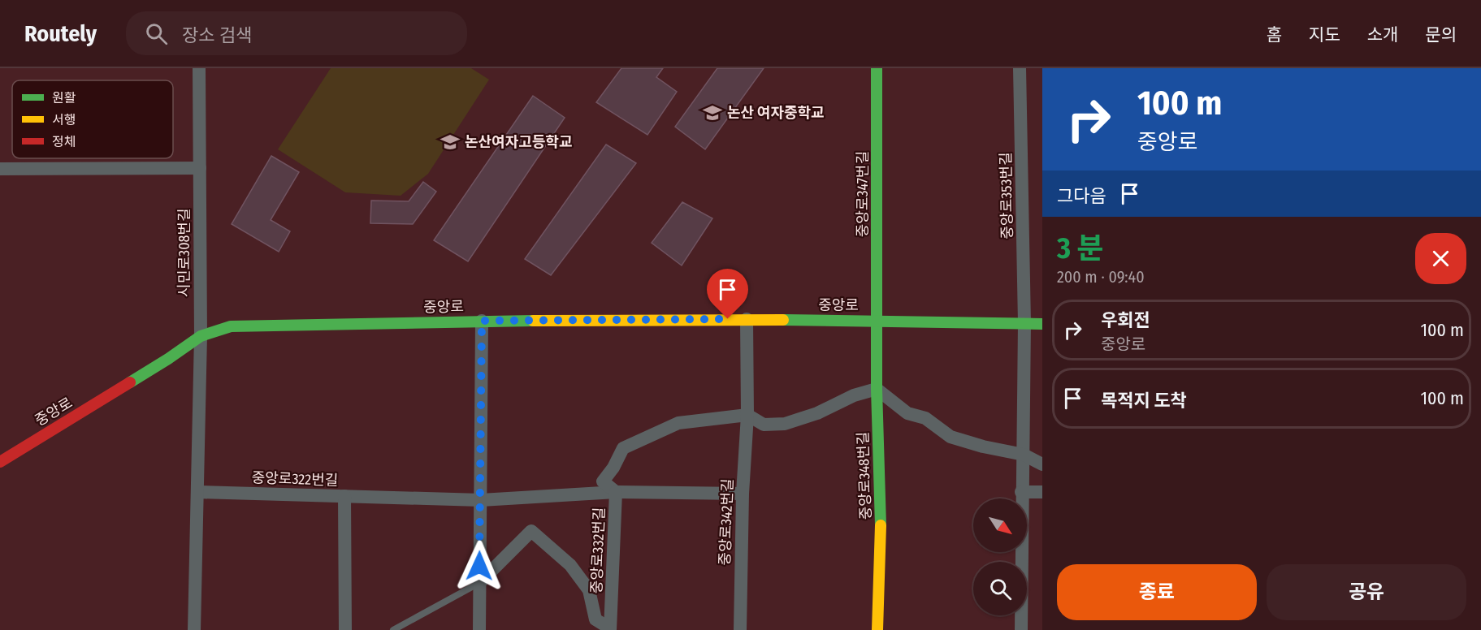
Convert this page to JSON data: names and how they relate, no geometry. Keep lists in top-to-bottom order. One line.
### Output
{"streets":{"street":["중앙로347번길","중앙로353번길","시민로308번길","중앙로","중앙로348번길","중앙로322번길","중앙로342번길","중앙로332번길"]},"crossings":[["중앙로347번길","중앙로"],["중앙로347번길","중앙로348번길"],["중앙로353번길","중앙로"],["시민로308번길","중앙로"],["중앙로","중앙로348번길"],["중앙로","중앙로342번길"],["중앙로322번길","중앙로332번길"]],"places":{"school or university":["논산 여자중학교","논산여자고등학교"]},"legend":["원활","서행","정체"],"north":"bottom right","page":{"header":"Routely","search":"장소 검색","nav":["홈","지도","소개","문의"],"turn":["100 m","중앙로"],"then":"그다음","heading":["3 분","200 m · 09:40"],"list":[{"name":"우회전","note":"중앙로","value":"100 m"},{"name":"목적지 도착","value":"100 m"}],"buttons":["종료","공유"]}}
